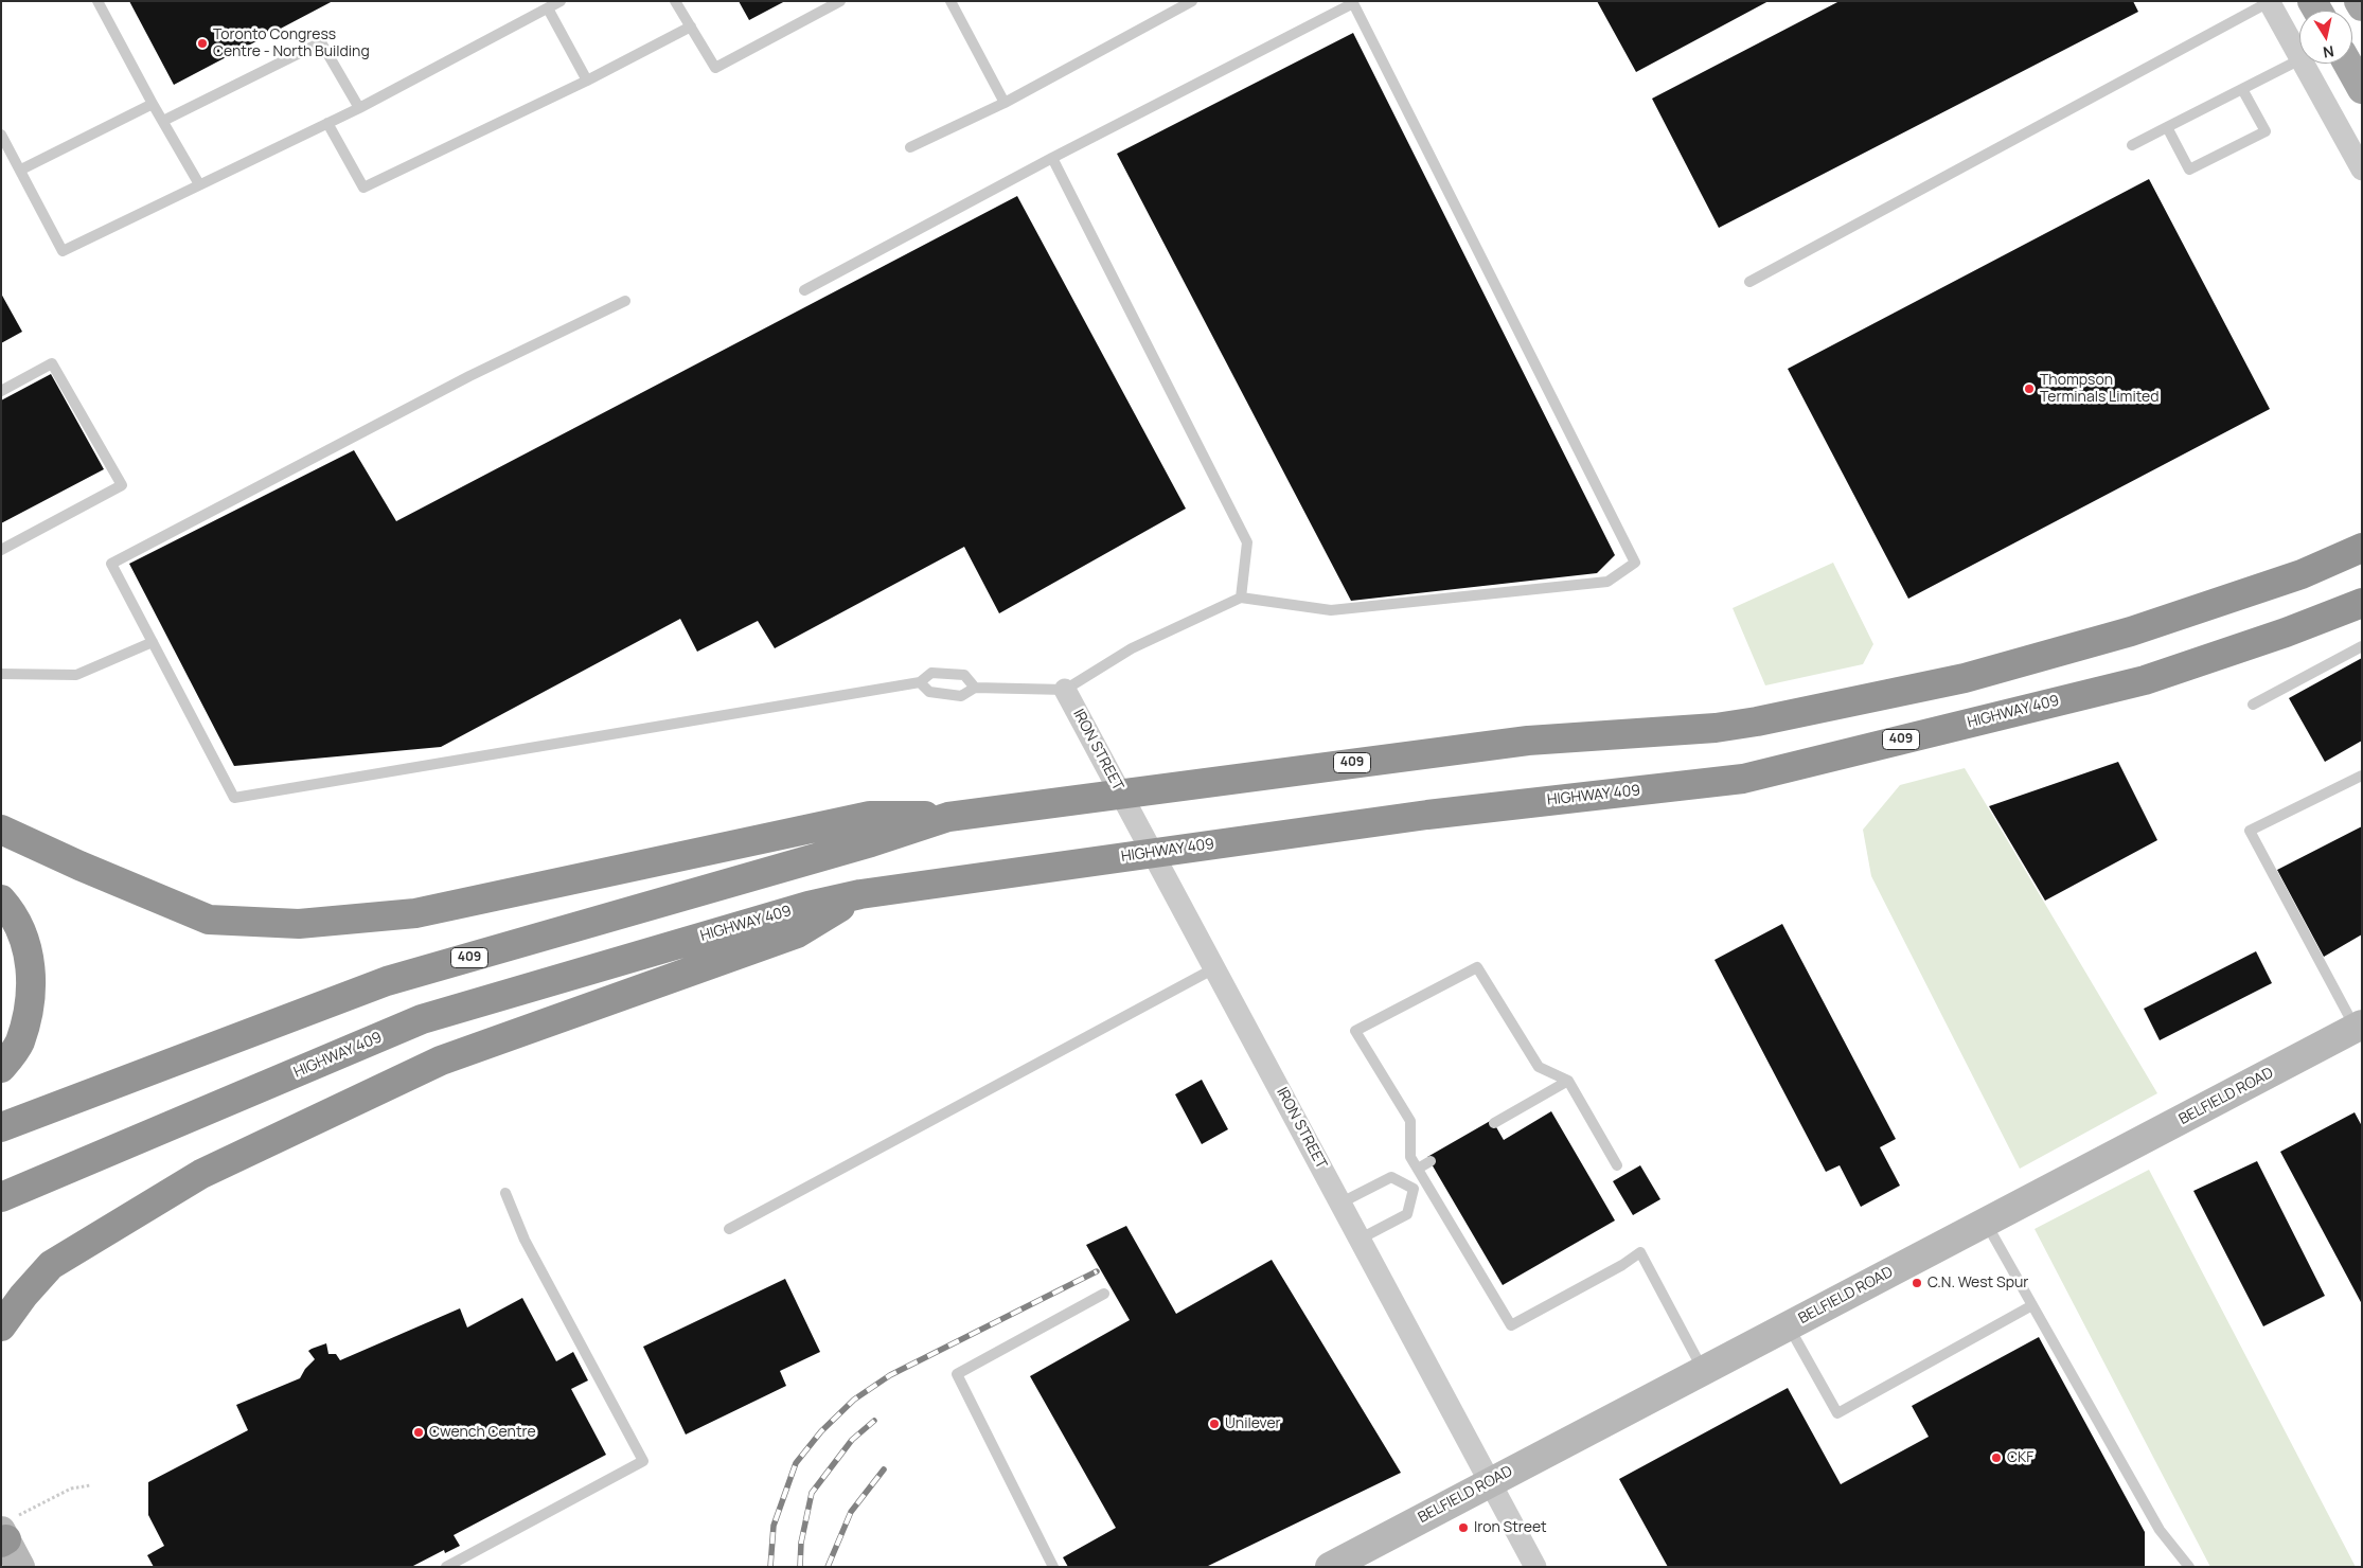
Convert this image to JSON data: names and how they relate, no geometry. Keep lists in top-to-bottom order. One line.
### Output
{"streets":{"highway":["HIGHWAY 409","409"],"main road":["BELFIELD ROAD"],"street":["IRON STREET"]},"crossings":[["IRON STREET","BELFIELD ROAD"]],"places":["Toronto Congress Centre - North Building","Thompson Terminals Limited","C.N. West Spur","Unilever","Cwench Centre","CKF","Iron Street"],"north":"bottom"}
